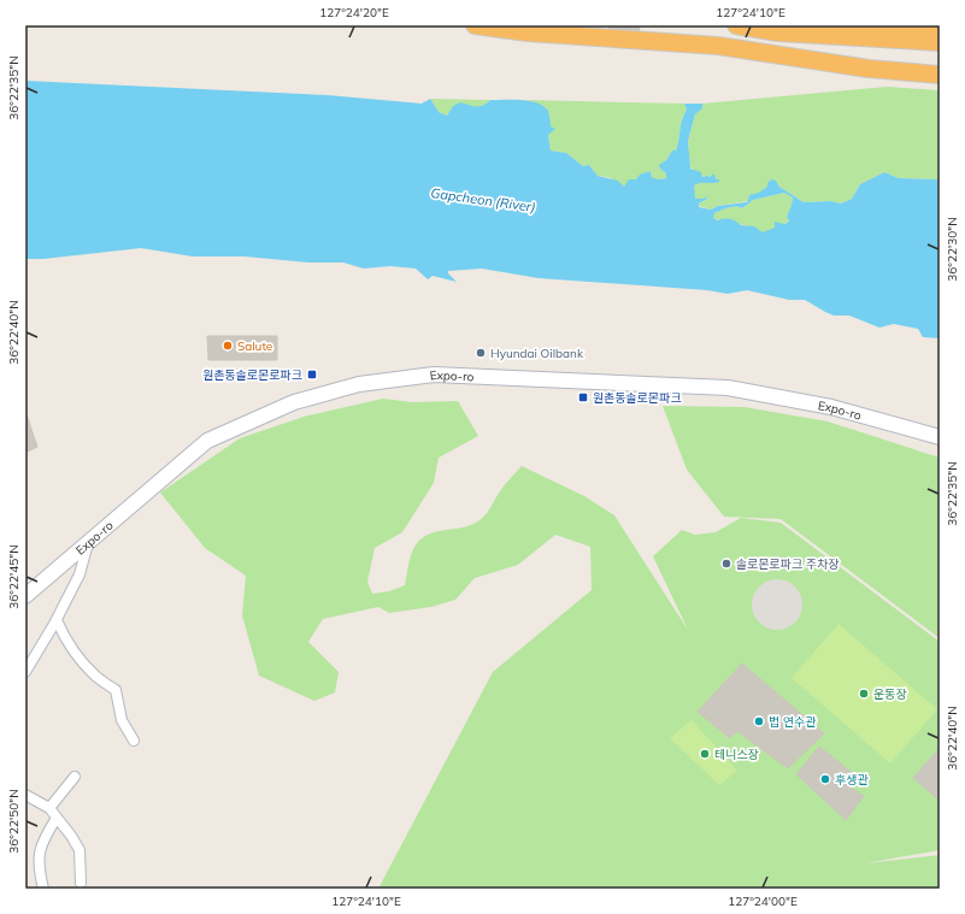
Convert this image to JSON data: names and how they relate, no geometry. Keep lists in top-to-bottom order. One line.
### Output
{"streets":{"main road":["Expo-ro"]},"water":["Gapcheon (River)"],"places":{"other":["Salute","Hyundai Oilbank","솔로몬로파크 주차장","운동장","법 연수관","테니스장","후생관"],"transit":["원촌동솔로몬로파크","원촌동솔로몬파크"]},"coordinates":["127°24'20\"E","127°24'10\"E","36°22'35\"N","36°22'30\"N","36°22'40\"N","36°22'45\"N","36°22'50\"N","127°24'00\"E"]}
